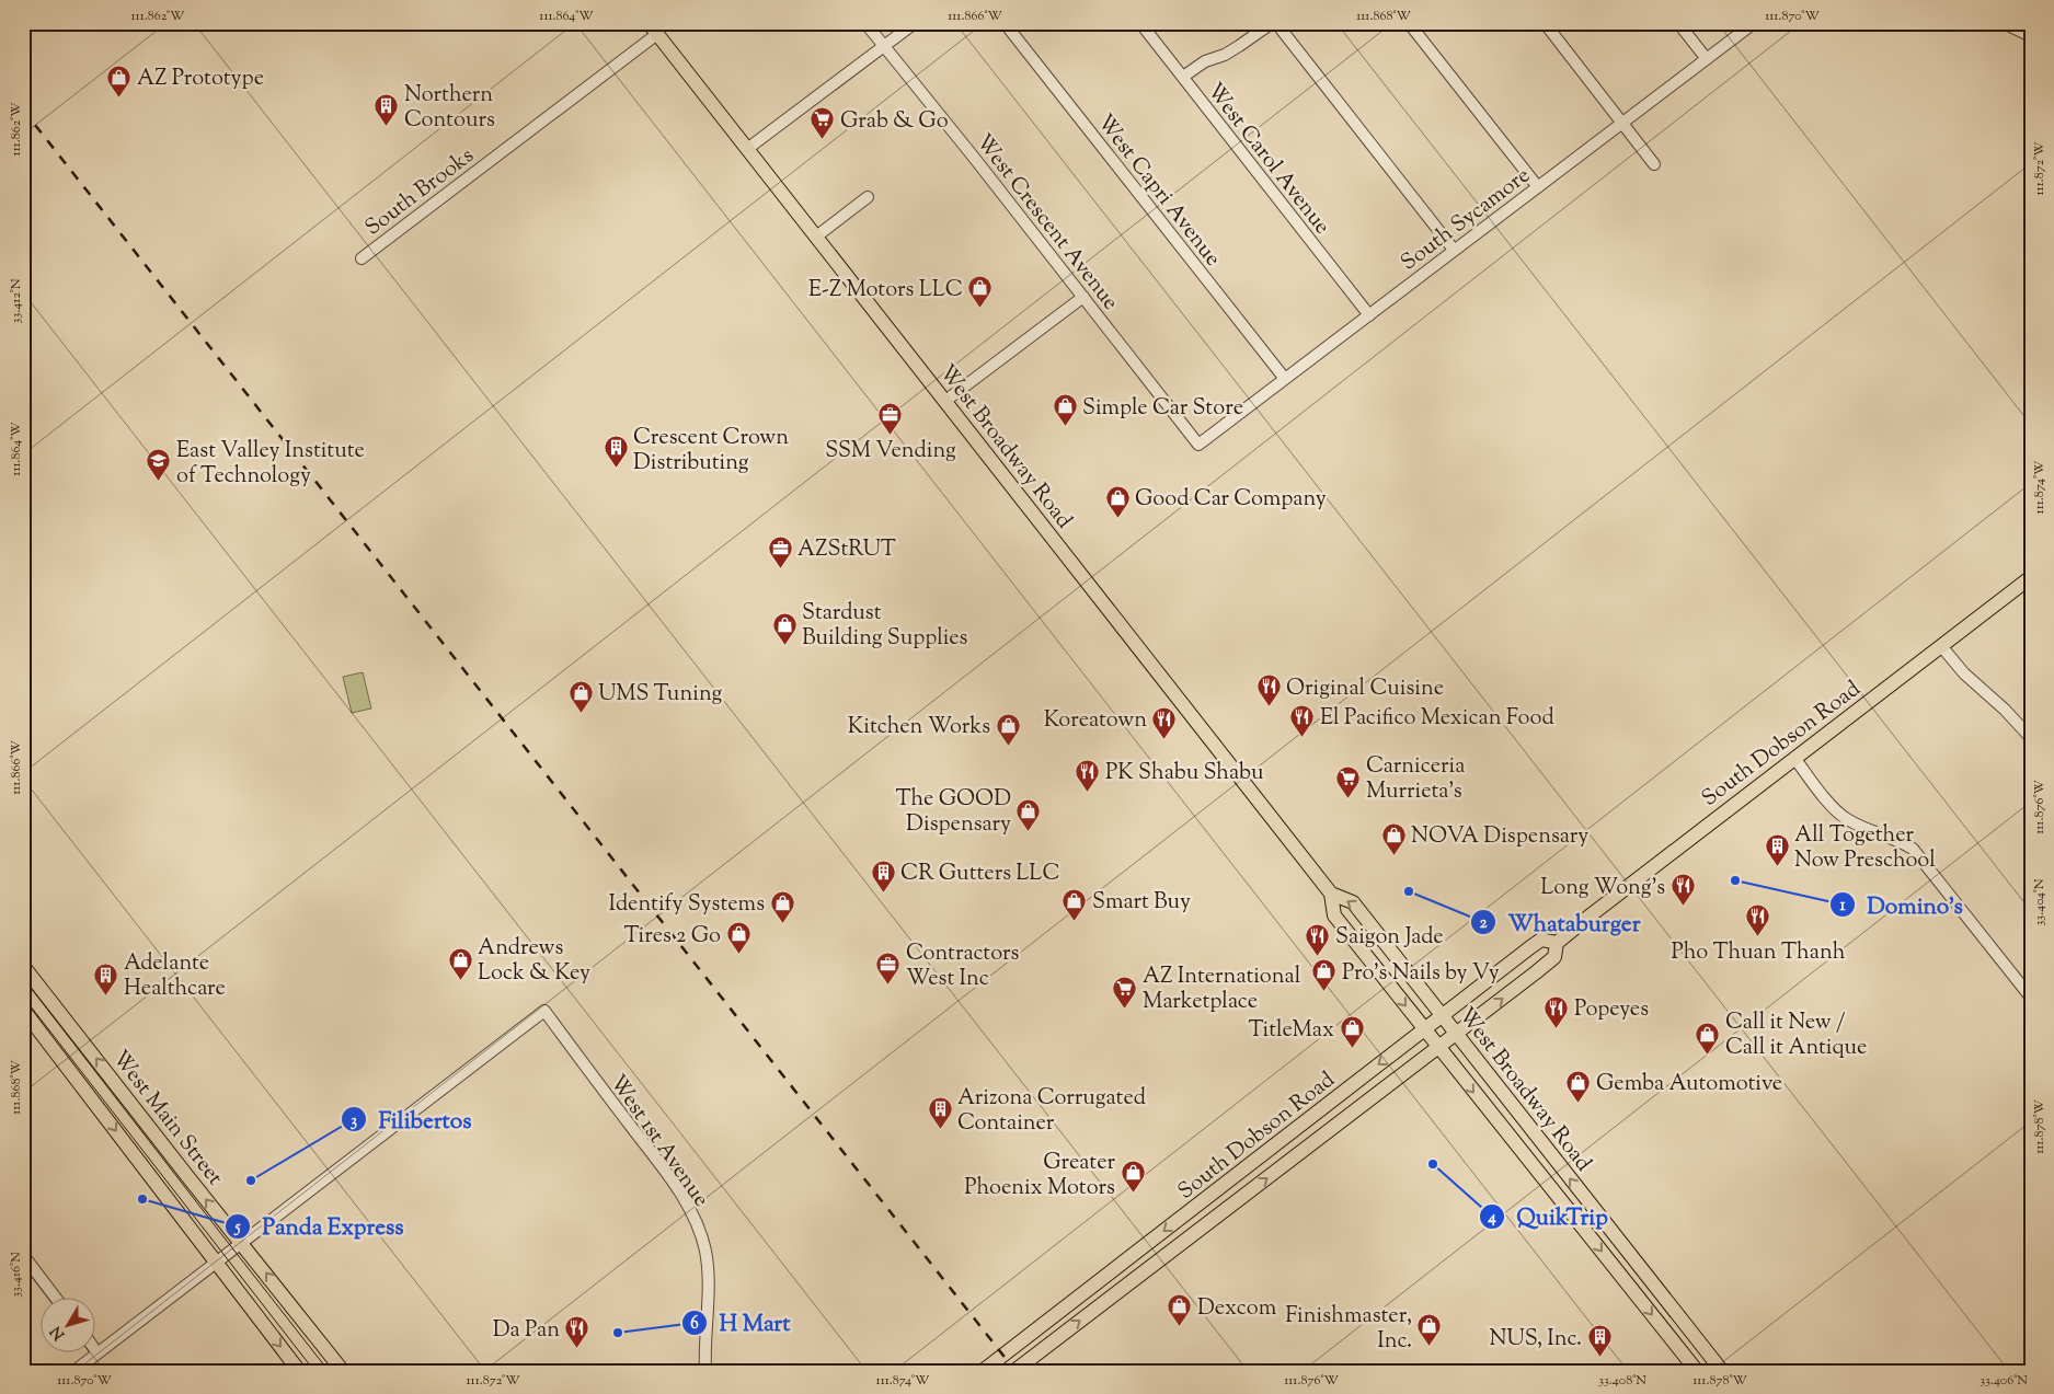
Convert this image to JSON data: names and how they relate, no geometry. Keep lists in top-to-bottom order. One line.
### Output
{"streets":{"main road":["West Broadway Road","South Dobson Road","West Main Street"],"street":["West Carol Avenue","West Capri Avenue","South Brooks","South Sycamore","West Crescent Avenue","West 1st Avenue"]},"crossings":[["West Carol Avenue","South Sycamore"],["West Capri Avenue","South Sycamore"],["South Brooks","West Broadway Road"],["South Sycamore","West Crescent Avenue"],["West Broadway Road","South Dobson Road"],["West Main Street","West 1st Avenue"]],"places":{"shop":["AZ Prototype","E-Z Motors LLC","Simple Car Store","Good Car Company","Stardust Building Supplies","UMS Tuning","Kitchen Works","The GOOD Dispensary","NOVA Dispensary","Smart Buy","Identify Systems","Tires 2 Go","Andrews Lock & Key","Pro's Nails by Vy","TitleMax","Call it New / Call it Antique","Gemba Automotive","Greater Phoenix Motors","Dexcom","Finishmaster, Inc."],"building":["Northern Contours","Crescent Crown Distributing","All Together Now Preschool","CR Gutters LLC","Adelante Healthcare","Arizona Corrugated Container","NUS, Inc."],"supermarket":["Grab & Go","Carniceria Murrieta's","AZ International Marketplace"],"office":["SSM Vending","AZStRUT","Contractors West Inc"],"school or university":["East Valley Institute of Technology"],"restaurant":["Original Cuisine","El Pacifico Mexican Food","Koreatown","PK Shabu Shabu","Long Wong's","Pho Thuan Thanh","Saigon Jade","Popeyes","Da Pan"],"other":["Domino's","Whataburger","QuikTrip","Filibertos","Panda Express","H Mart"]},"north":"bottom left","coordinates":["111.862°W","111.864°W","111.866°W","111.868°W","111.870°W","111.872°W","33.412°N","111.874°W","111.876°W","33.404°N","111.878°W","33.416°N","33.408°N","33.406°N"]}
